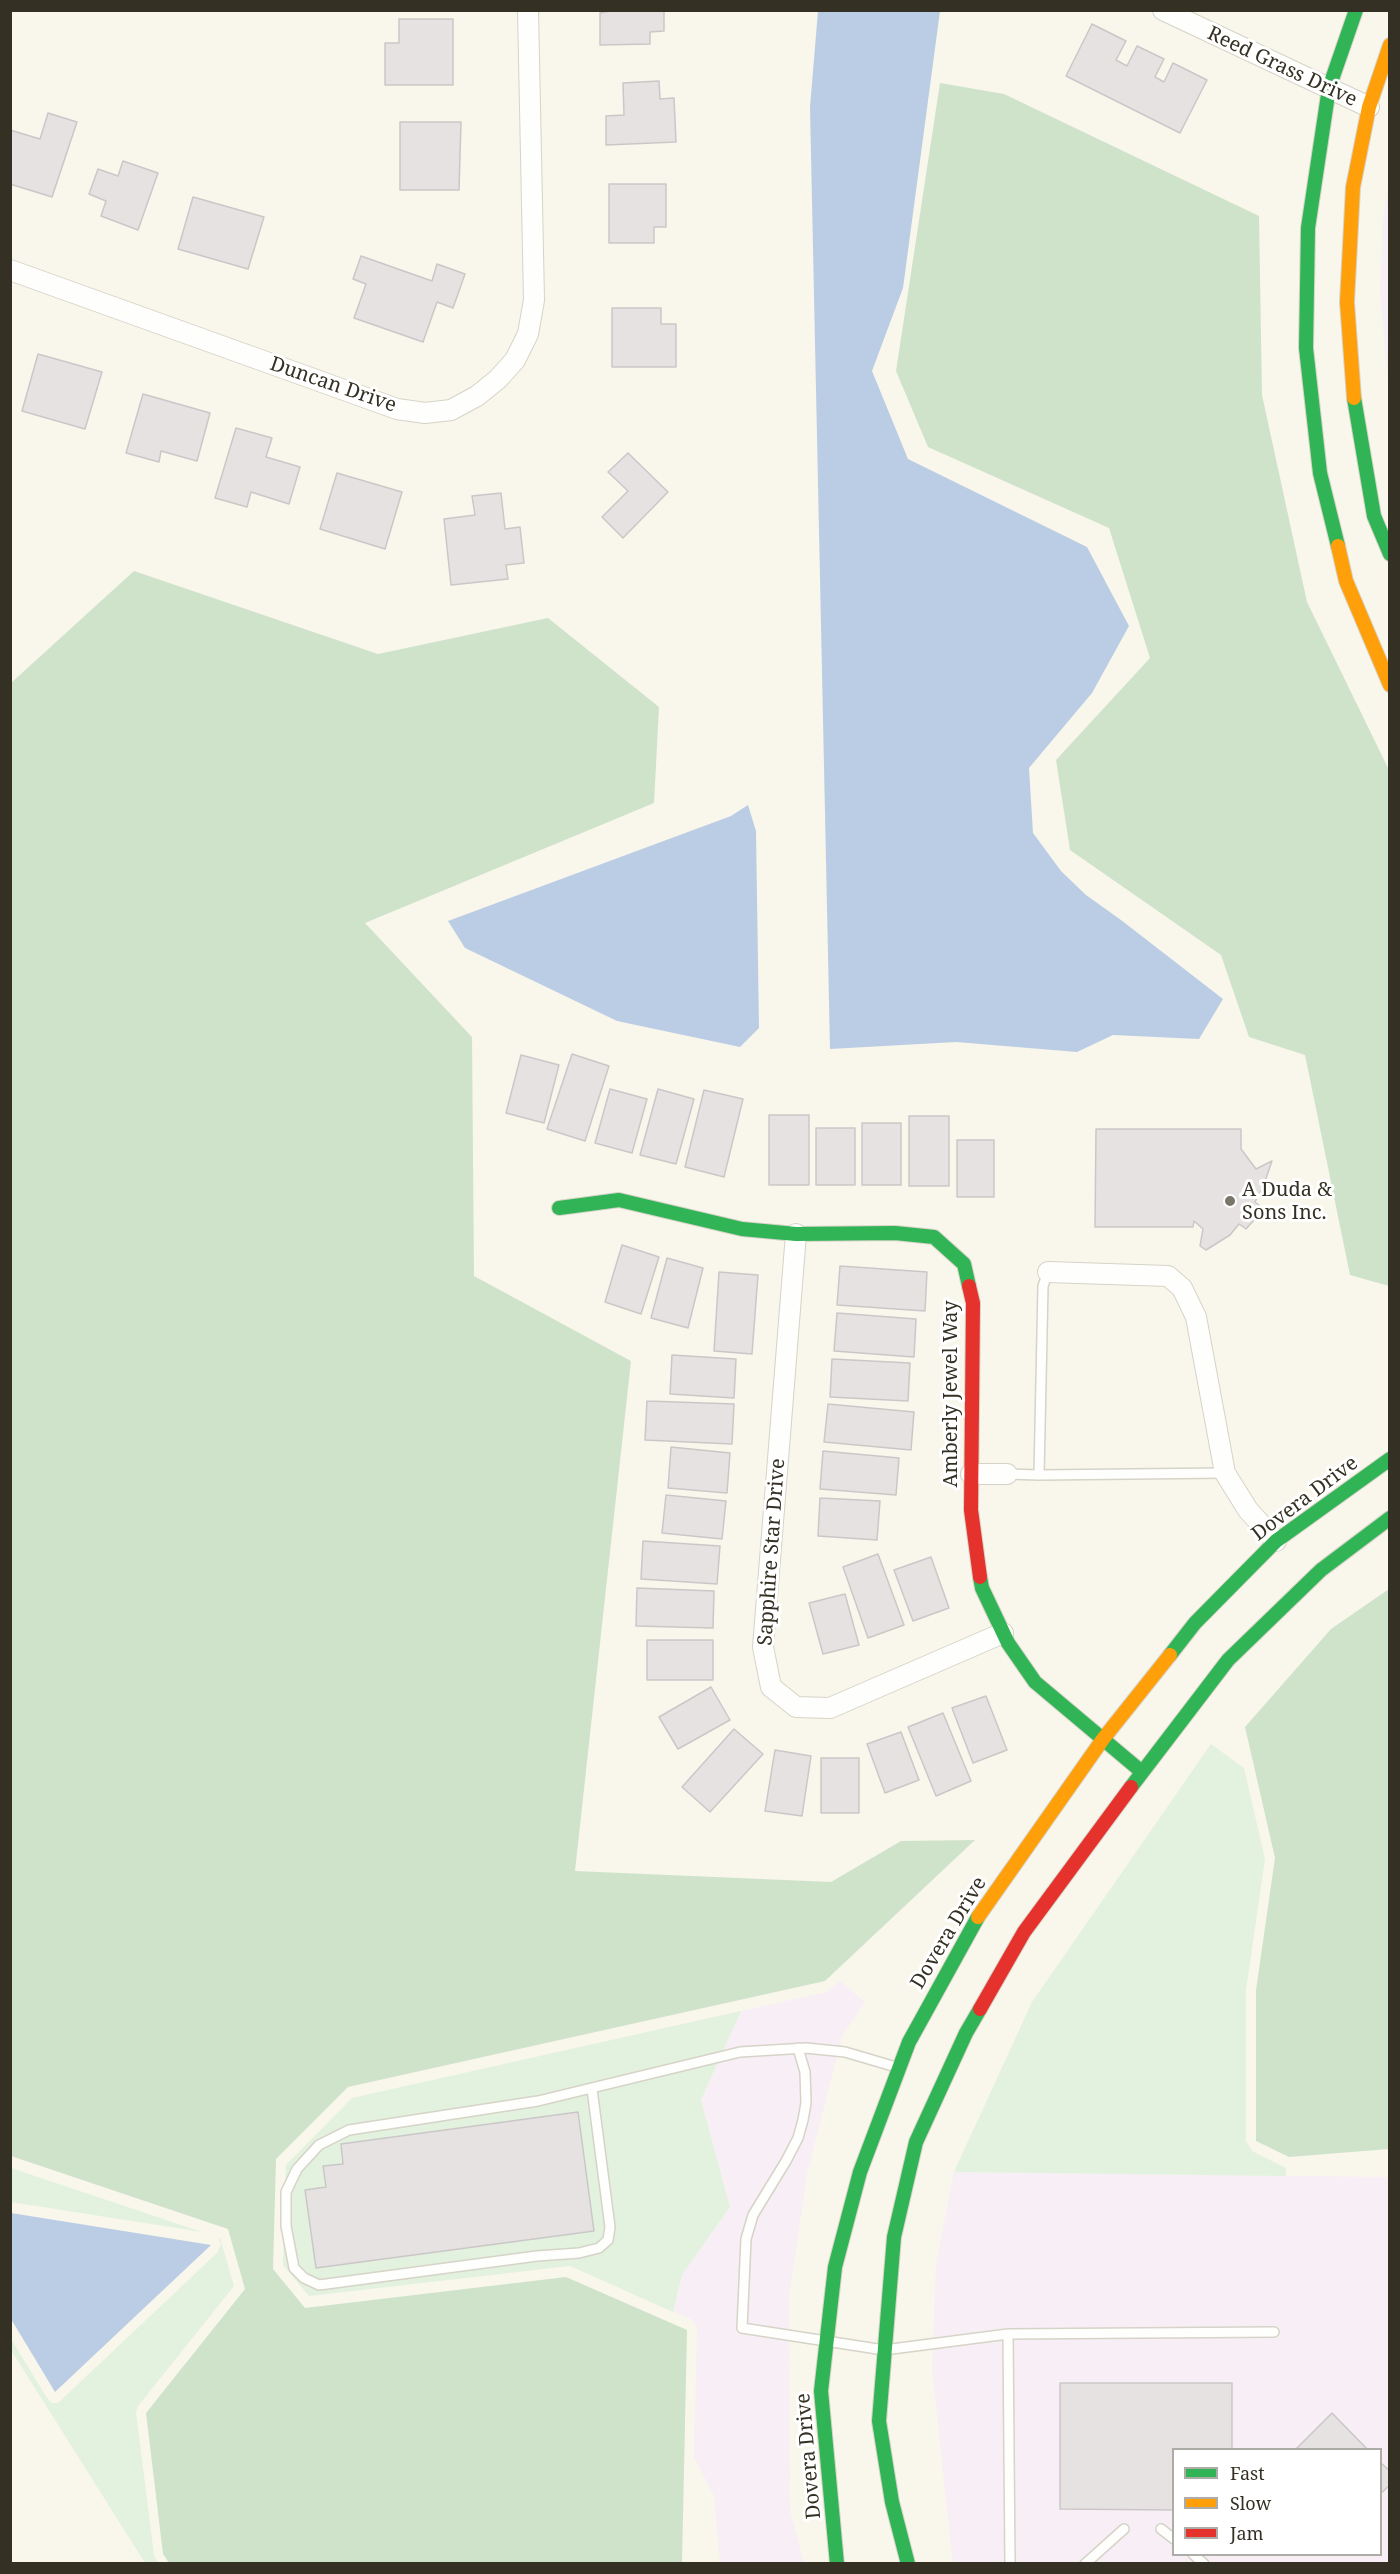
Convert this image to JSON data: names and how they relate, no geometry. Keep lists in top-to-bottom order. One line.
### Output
{"streets":{"street":["Reed Grass Drive","Duncan Drive","Amberly Jewel Way","Dovera Drive","Sapphire Star Drive"]},"crossings":[["Amberly Jewel Way","Dovera Drive"],["Amberly Jewel Way","Sapphire Star Drive"]],"places":["A Duda & Sons Inc."],"legend":["Fast","Slow","Jam"]}
